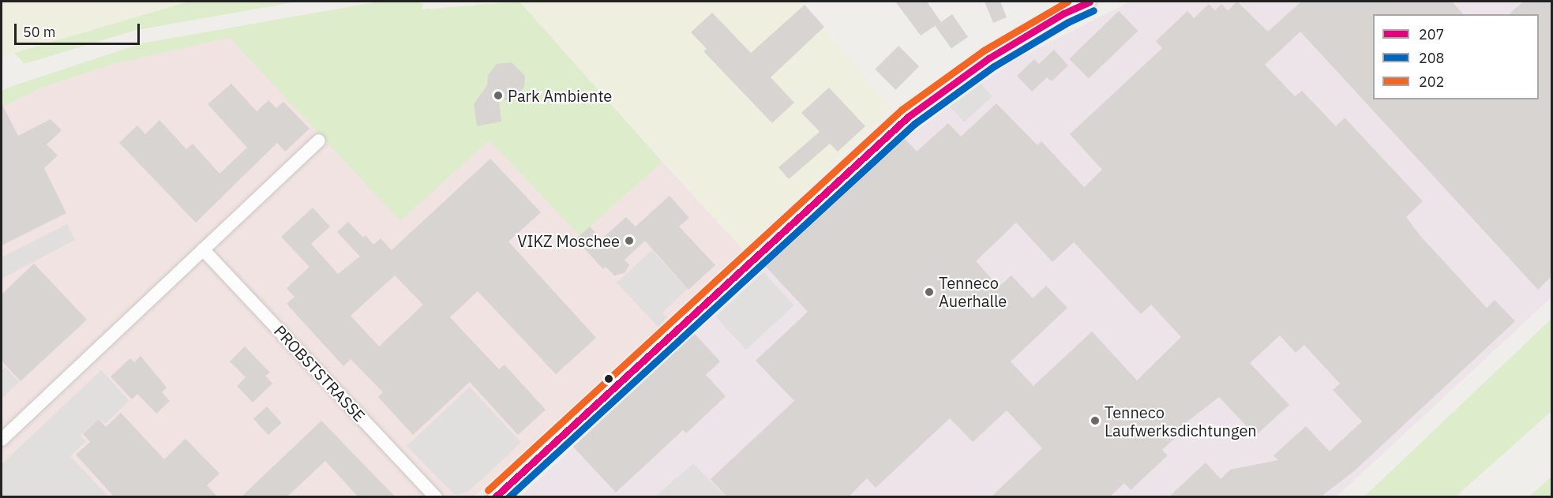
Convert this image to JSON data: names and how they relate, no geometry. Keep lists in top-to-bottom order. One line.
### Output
{"streets":{"street":["PROBSTSTRASSE"]},"places":["Park Ambiente","VIKZ Moschee","Tenneco Auerhalle","Tenneco Laufwerksdichtungen"],"lines":["transit line 207","transit line 202","transit line 208"],"legend":["207","208","202"],"scale_bar":"50 m"}
